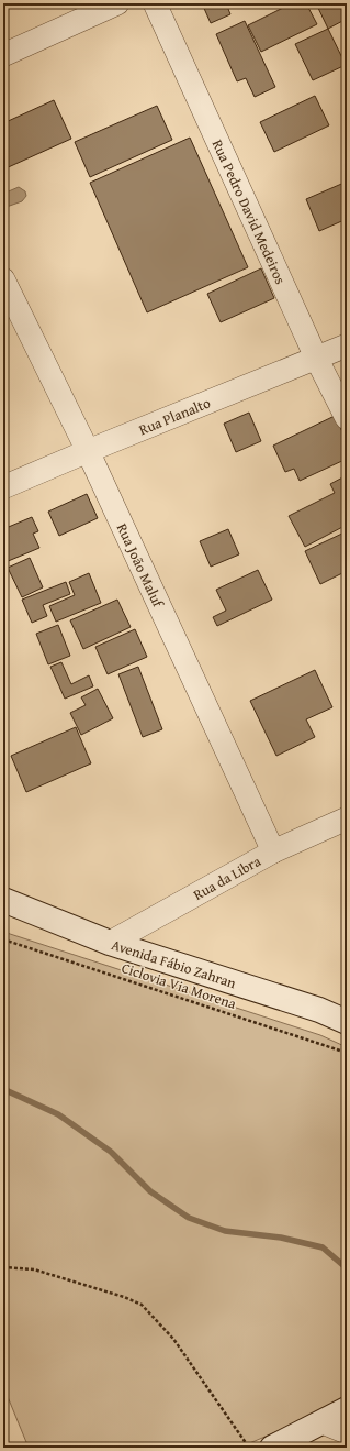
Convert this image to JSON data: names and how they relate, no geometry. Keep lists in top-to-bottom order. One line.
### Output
{"streets":{"main road":["Avenida Fábio Zahran"],"street":["Rua Pedro David Medeiros","Rua Planalto","Rua João Maluf","Rua da Libra"],"path":["Ciclovia Via Morena"]},"crossings":[["Rua Pedro David Medeiros","Rua Planalto"],["Rua Planalto","Rua João Maluf"],["Rua João Maluf","Rua da Libra"],["Rua da Libra","Avenida Fábio Zahran"]]}
